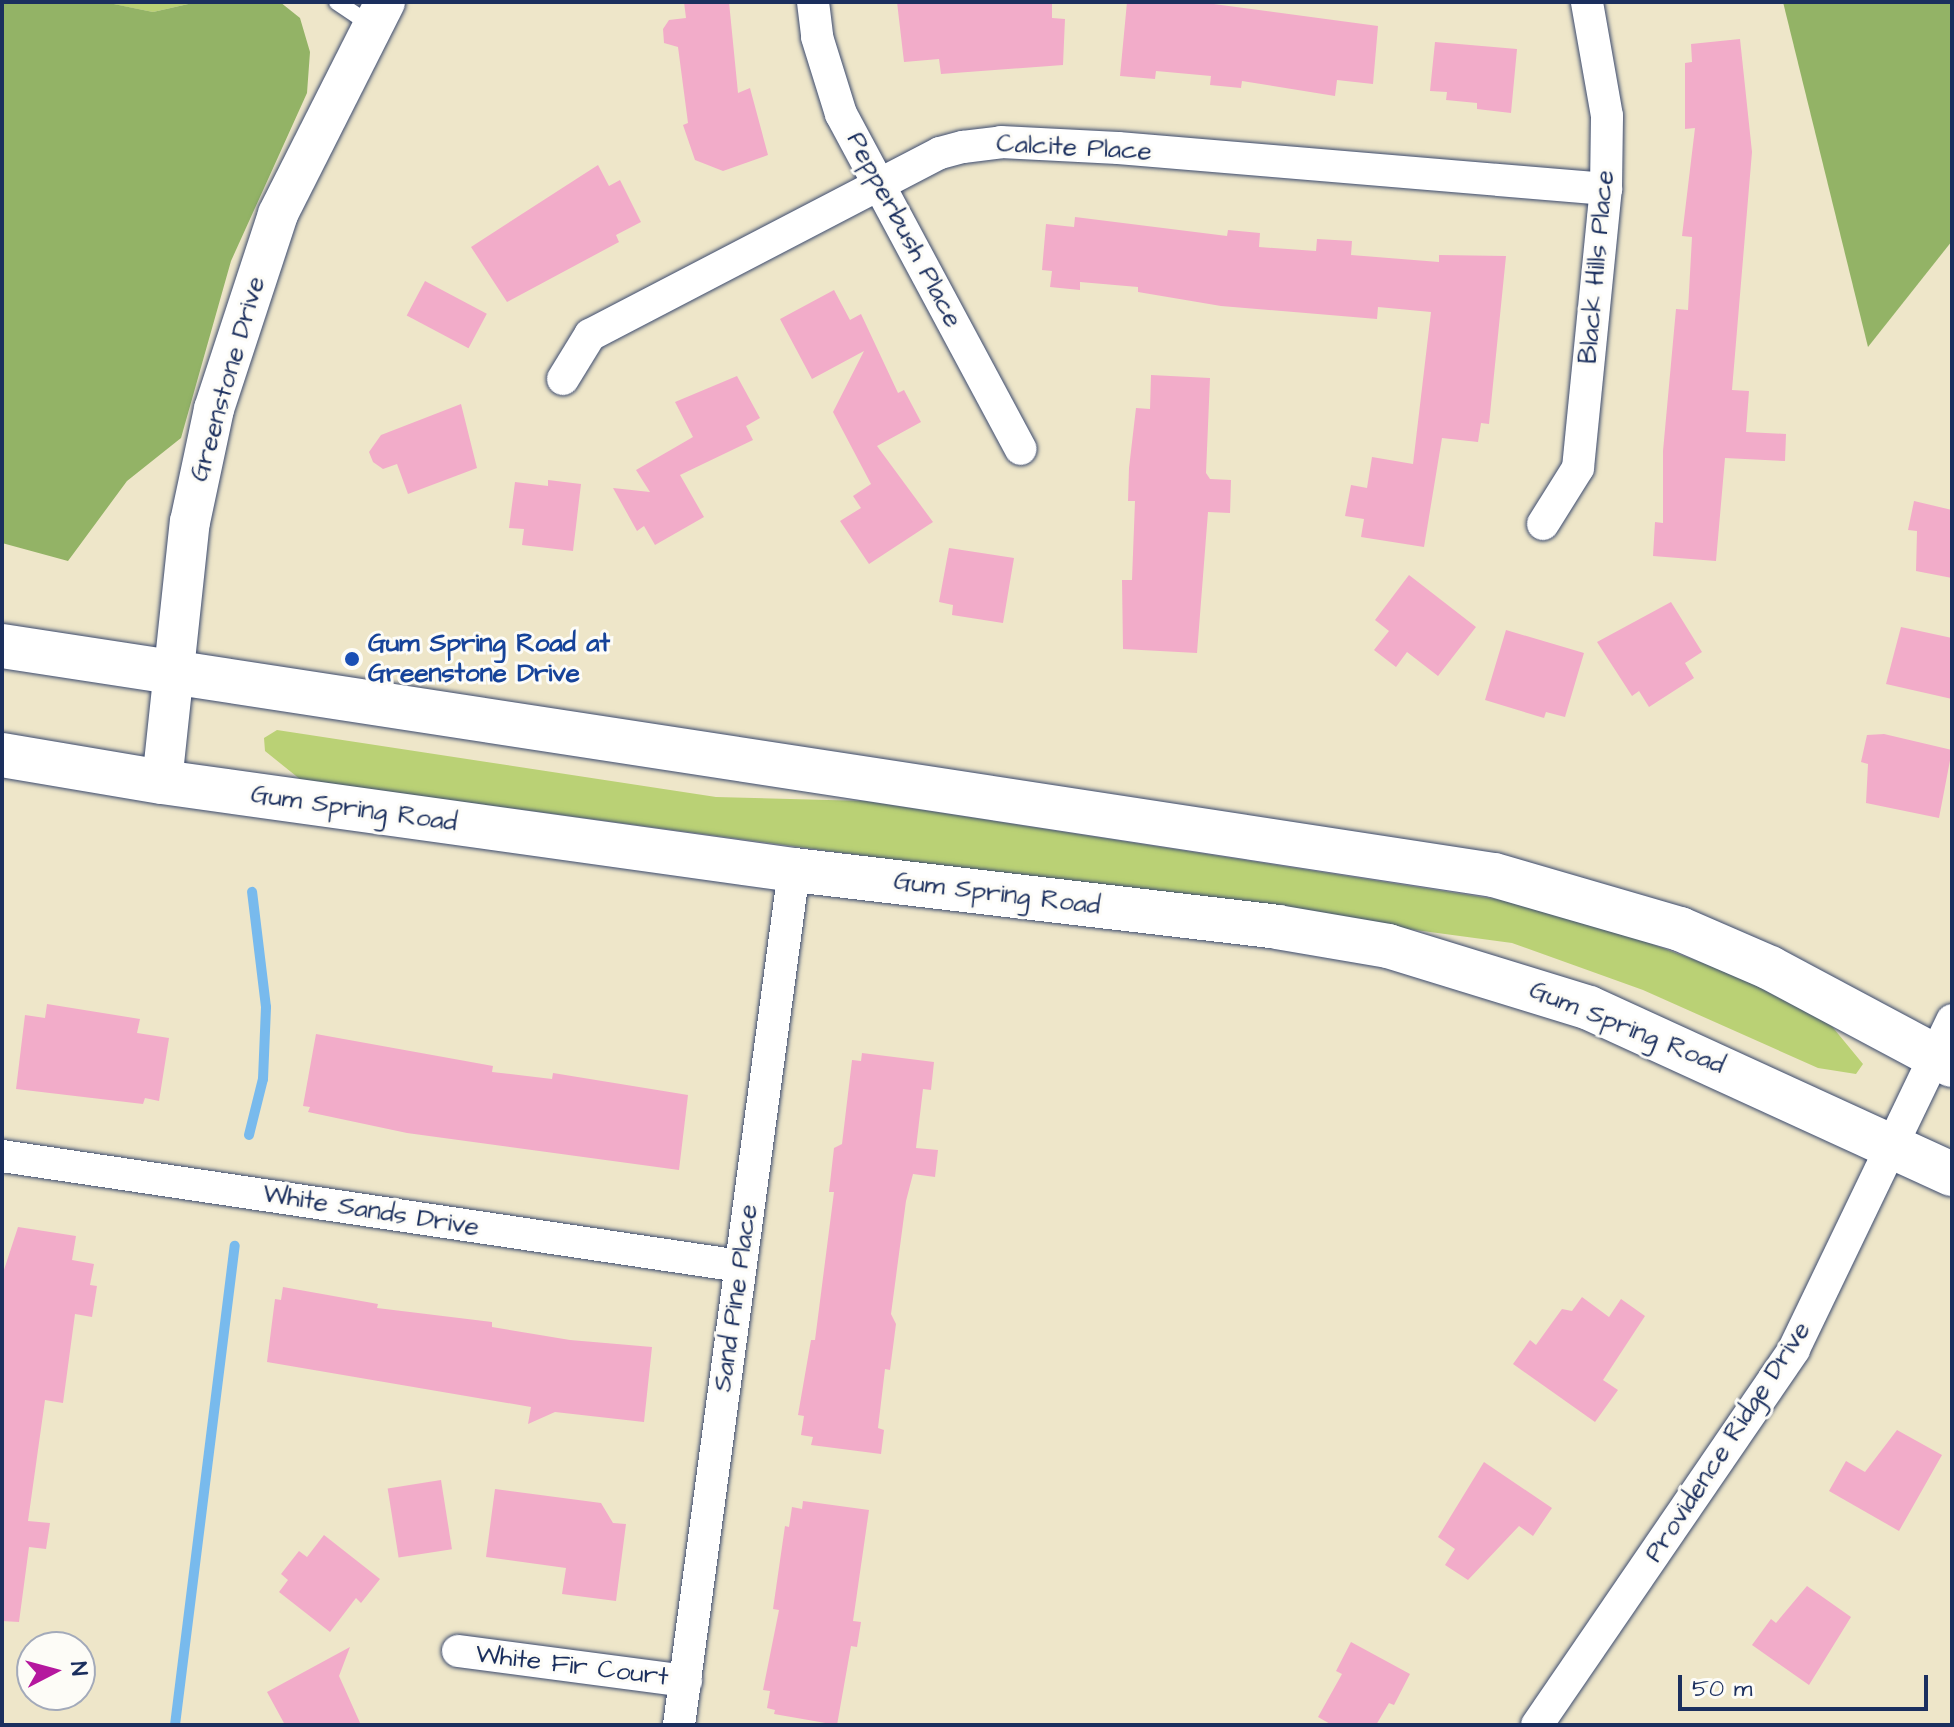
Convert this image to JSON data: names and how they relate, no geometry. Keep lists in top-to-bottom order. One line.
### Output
{"streets":{"main road":["Gum Spring Road"],"street":["Calcite Place","Pepperbush Place","Black Hills Place","Greenstone Drive","White Sands Drive","Sand Pine Place","Providence Ridge Drive","White Fir Court"]},"crossings":[["Calcite Place","Pepperbush Place"],["Calcite Place","Black Hills Place"],["Greenstone Drive","Gum Spring Road"],["Gum Spring Road","Sand Pine Place"],["Gum Spring Road","Providence Ridge Drive"],["White Sands Drive","Sand Pine Place"],["Sand Pine Place","White Fir Court"]],"places":["Gum Spring Road at Greenstone Drive"],"scale_bar":"50 m","north":"right"}
